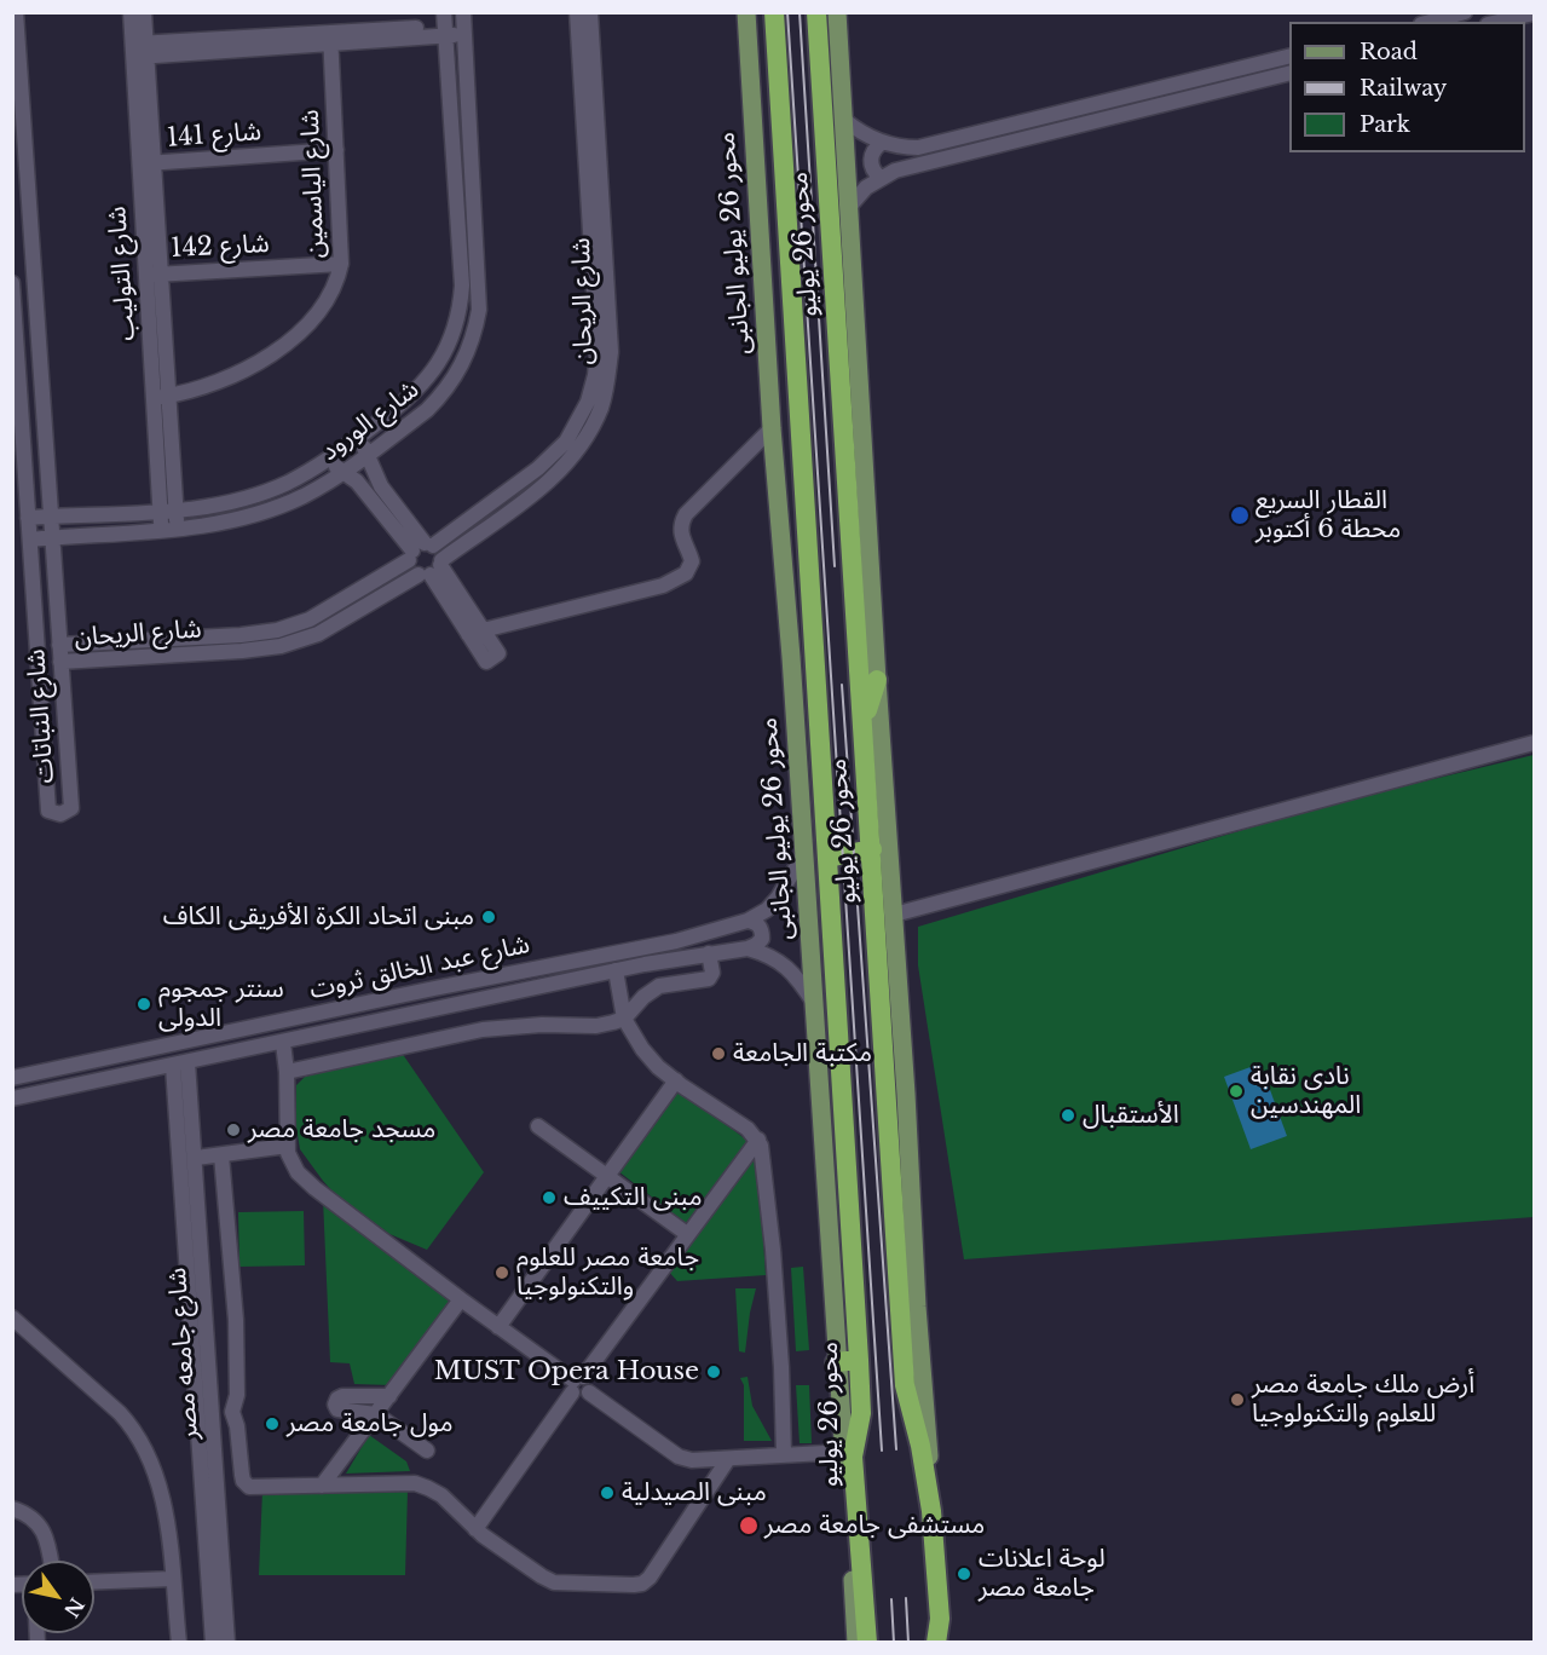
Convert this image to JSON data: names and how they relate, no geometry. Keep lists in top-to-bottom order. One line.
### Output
{"streets":{"highway":["محور 26 يوليو"],"main road":["محور 26 يوليو الجانبى"],"street":["شارع 141","شارع الياسمين","شارع 142","شارع التوليب","شارع الريحان","شارع الورود","شارع النباتات","شارع عبد الخالق ثروت","شارع جامعه مصر"]},"crossings":[["شارع 141","شارع الياسمين"],["شارع 141","شارع التوليب"],["شارع الياسمين","شارع 142"],["شارع الياسمين","شارع التوليب"],["محور 26 يوليو الجانبى","محور 26 يوليو"],["محور 26 يوليو الجانبى","شارع عبد الخالق ثروت"],["شارع 142","شارع التوليب"],["شارع التوليب","شارع الورود"],["شارع الريحان","شارع النباتات"],["شارع الورود","شارع النباتات"],["شارع عبد الخالق ثروت","شارع جامعه مصر"]],"places":["القطار السريع محطة 6 أكتوبر","مبنى اتحاد الكرة الأفريقى الكاف","سنتر جمجوم الدولى","مكتبة الجامعة","نادى نقابة المهندسين","الأستقبال","مسجد جامعة مصر","مبنى التكييف","جامعة مصر للعلوم والتكنولوجيا","MUST Opera House","أرض ملك جامعة مصر للعلوم والتكنولوجيا","مول جامعة مصر","مبنى الصيدلية","مستشفى جامعة مصر","لوحة اعلانات جامعة مصر"],"legend":["Road","Railway","Park"],"north":"bottom right"}
